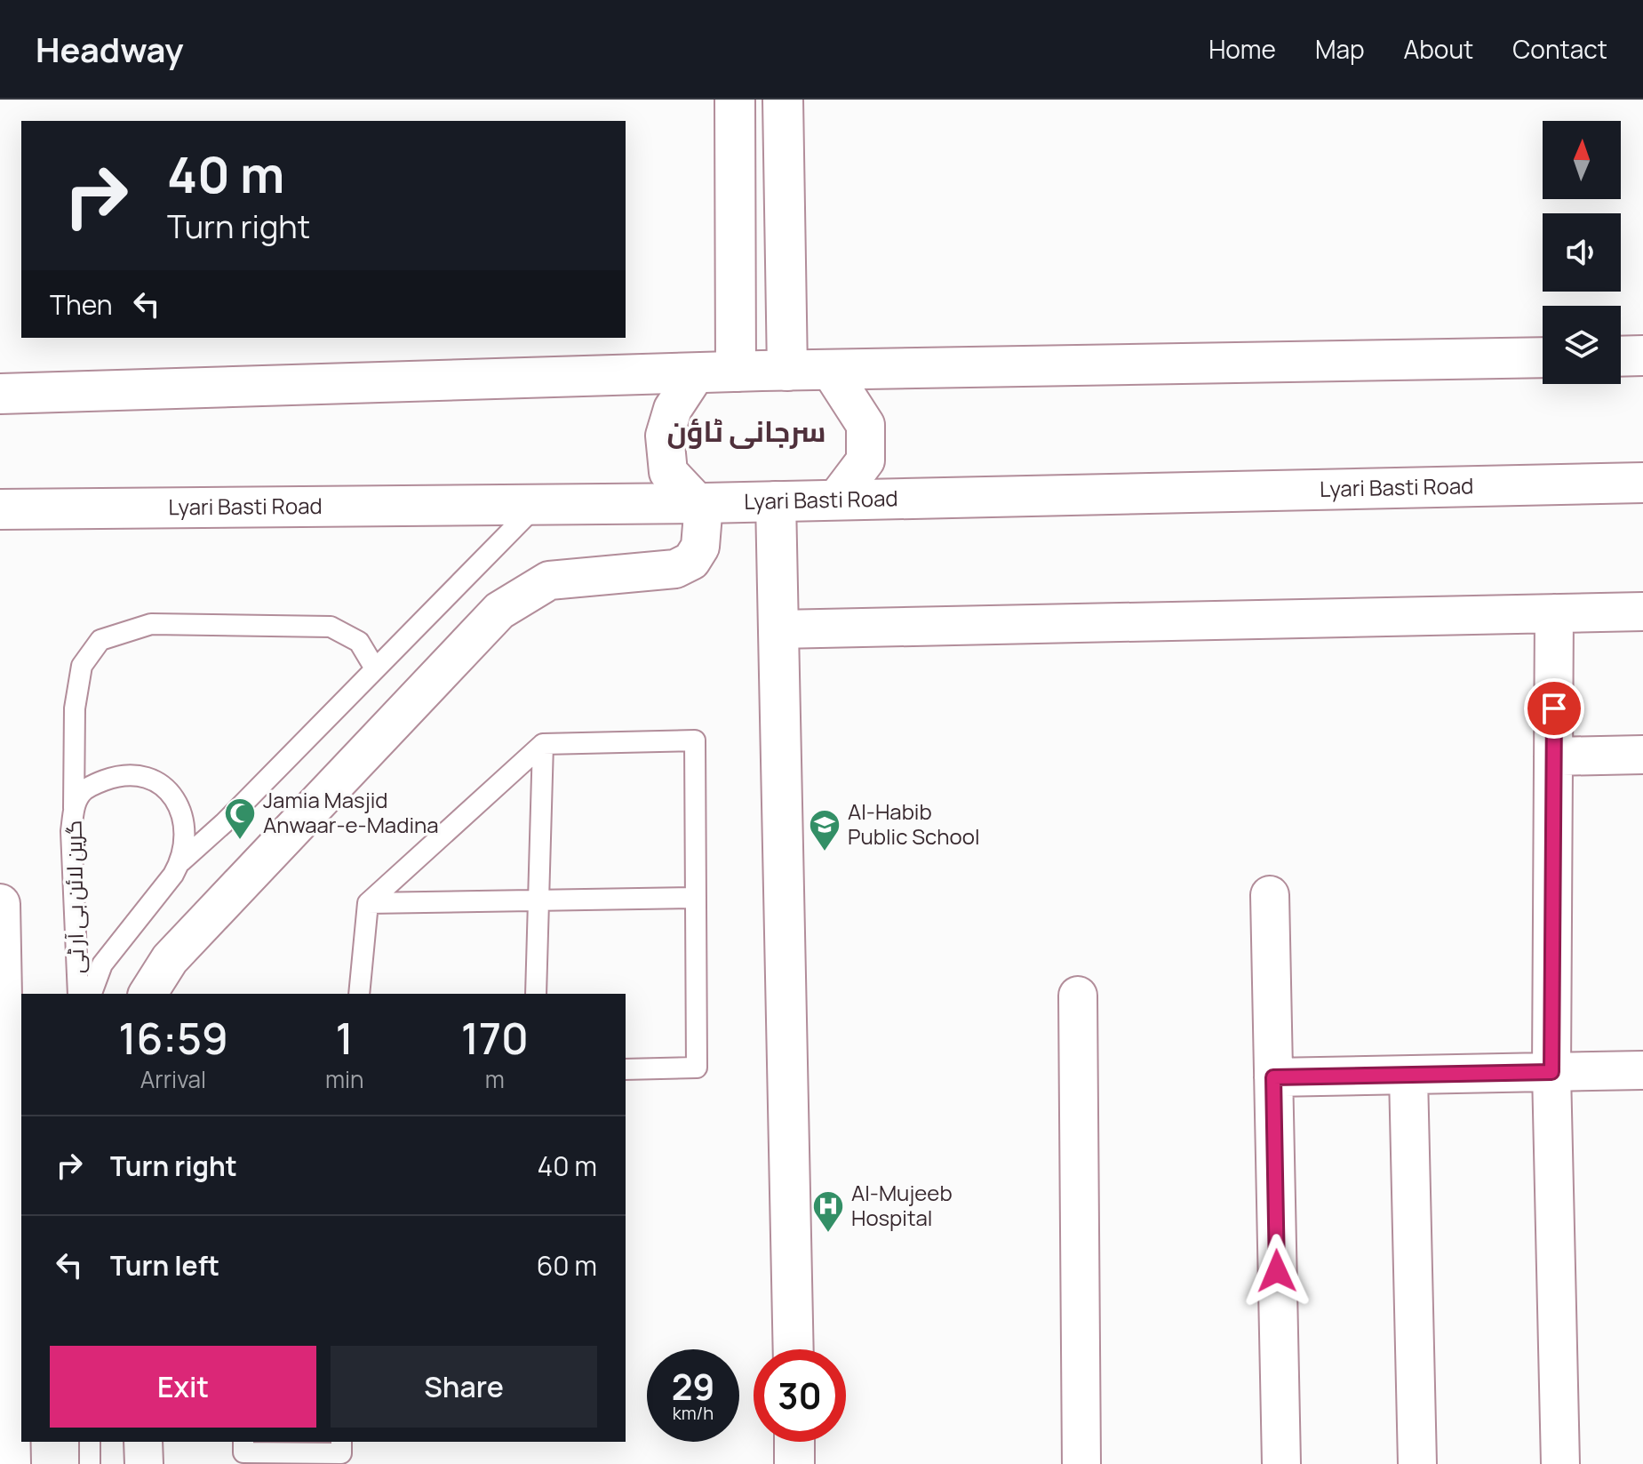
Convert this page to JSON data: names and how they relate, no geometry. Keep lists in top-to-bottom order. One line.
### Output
{"streets":{"main road":["Lyari Basti Road"],"lane":["گرین لائن بی آر ٹی"]},"districts":["سرجانی ٹاؤن"],"places":{"mosque":["Jamia Masjid Anwaar-e-Madina"],"school or university":["Al-Habib Public School"],"hospital":["Al-Mujeeb Hospital"]},"north":"top","page":{"header":"Headway","nav":["Home","Map","About","Contact"],"turn":["40 m","Turn right"],"then":"Then","eta":["16:59","Arrival","1","min","170","m"],"list":[{"name":"Turn right","value":"40 m"},{"name":"Turn left","value":"60 m"}],"buttons":["Exit","Share"],"speed":"29 km/h","limit":"30"}}
